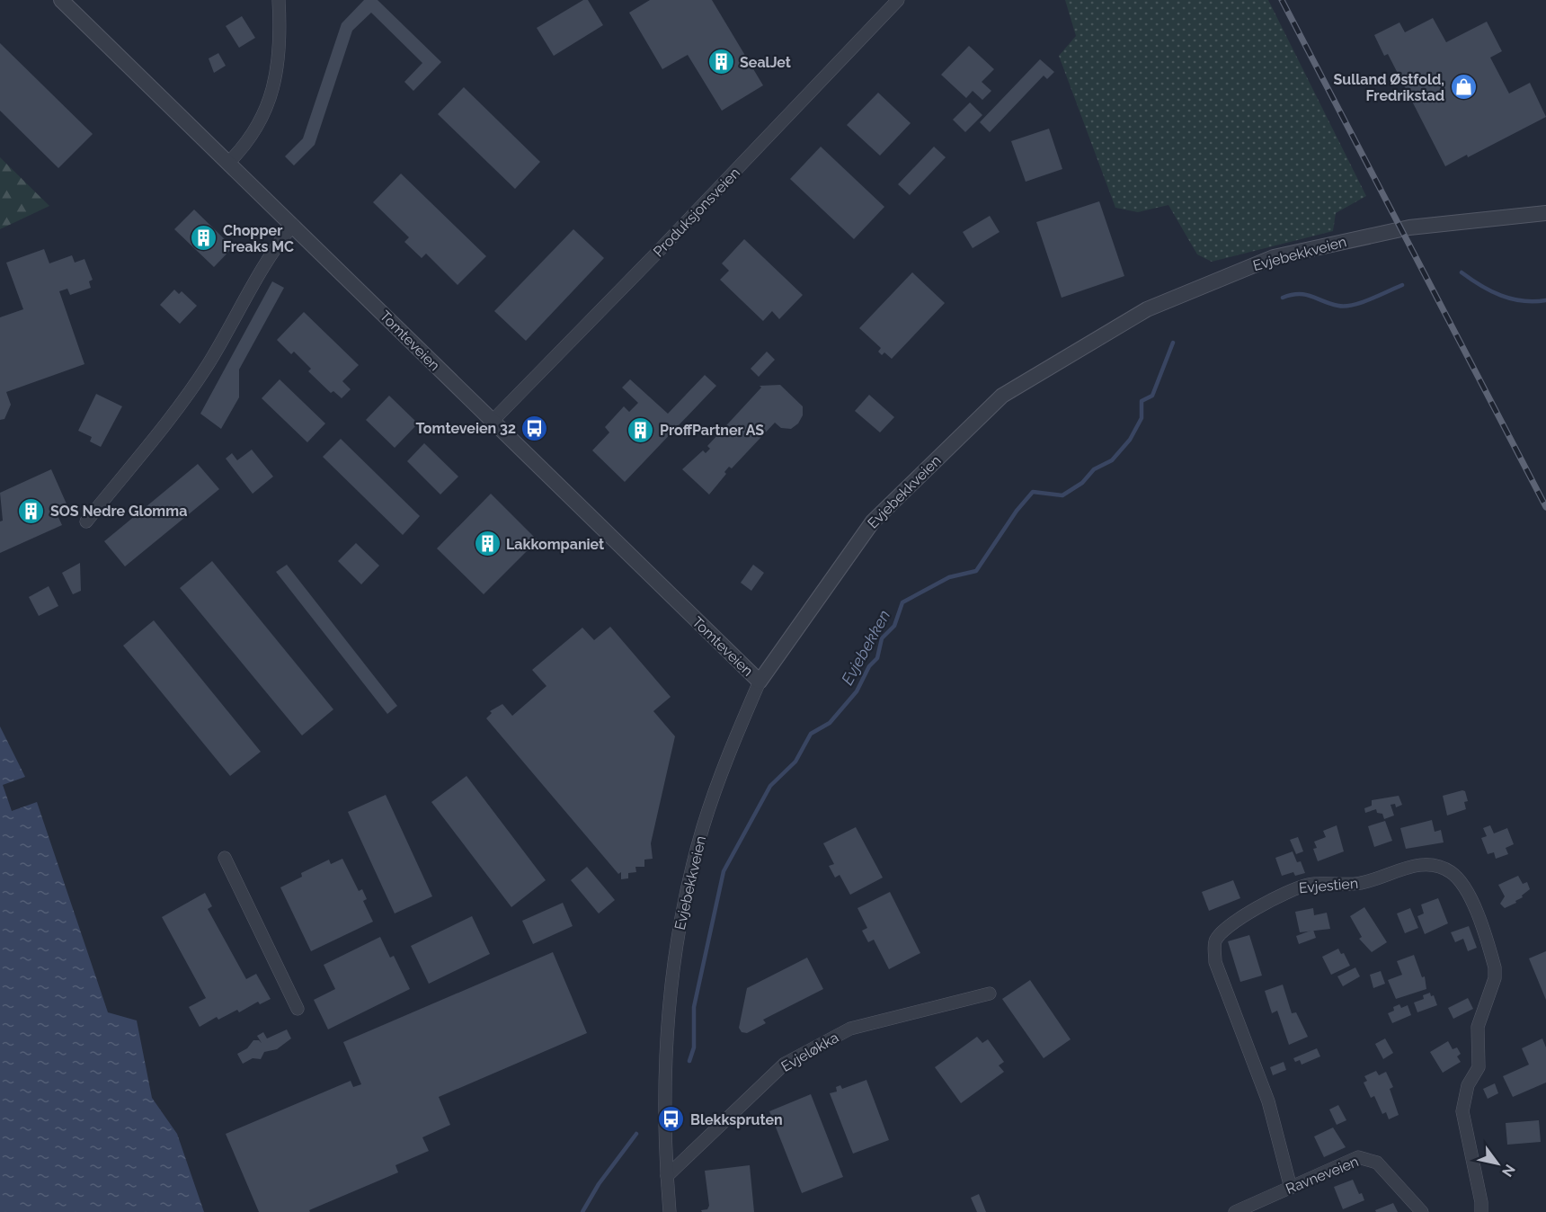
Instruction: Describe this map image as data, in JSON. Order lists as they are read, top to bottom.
{
  "streets": {
    "street": [
      "Produksjonsveien",
      "Evjebekkveien",
      "Tomteveien",
      "Evjestien",
      "Evjeløkka",
      "Ravneveien"
    ]
  },
  "crossings": [
    ["Produksjonsveien", "Tomteveien"],
    ["Evjebekkveien", "Tomteveien"],
    ["Evjebekkveien", "Evjeløkka"],
    ["Evjestien", "Ravneveien"]
  ],
  "water": ["Evjebekken"],
  "places": {
    "building": [
      "SealJet",
      "Chopper Freaks MC",
      "ProffPartner AS",
      "SOS Nedre Glomma",
      "Lakkompaniet"
    ],
    "shop": ["Sulland Østfold, Fredrikstad"],
    "bus stop": ["Tomteveien 32", "Blekkspruten"]
  },
  "north": "bottom right"
}
